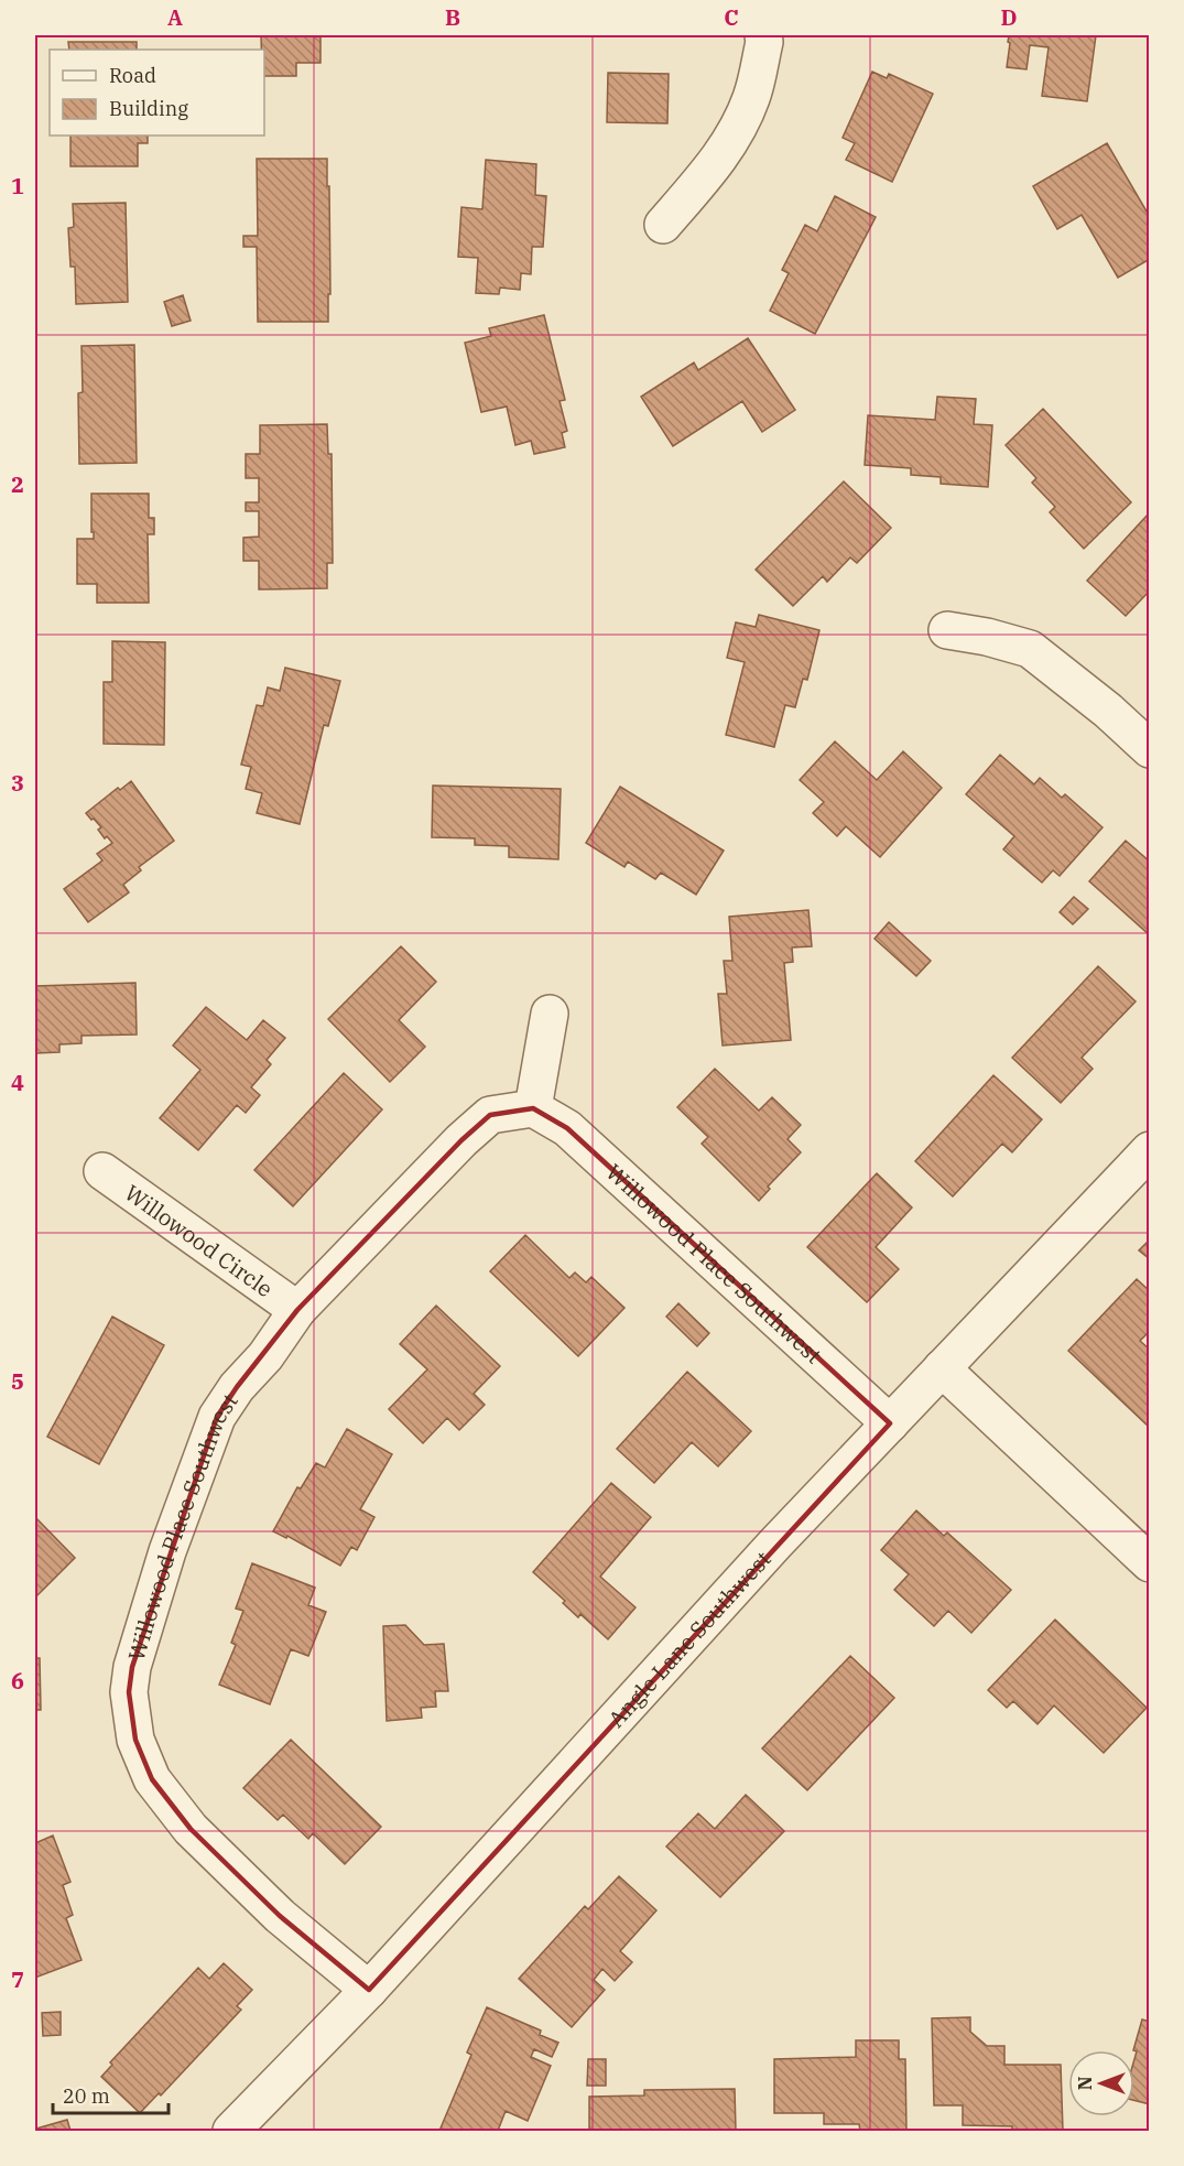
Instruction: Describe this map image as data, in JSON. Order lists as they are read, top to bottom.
{
  "streets": {
    "street": ["Willowood Circle", "Willowood Place Southwest", "Angle Lane Southwest"]
  },
  "crossings": [
    ["Willowood Circle", "Willowood Place Southwest"],
    ["Willowood Place Southwest", "Angle Lane Southwest"]
  ],
  "legend": ["Road", "Building"],
  "scale_bar": "20 m",
  "north": "left",
  "grid": {
    "columns": [
      "A",
      "B",
      "C",
      "D"
    ],
    "rows": [
      "1",
      "2",
      "3",
      "4",
      "5",
      "6",
      "7"
    ]
  }
}
